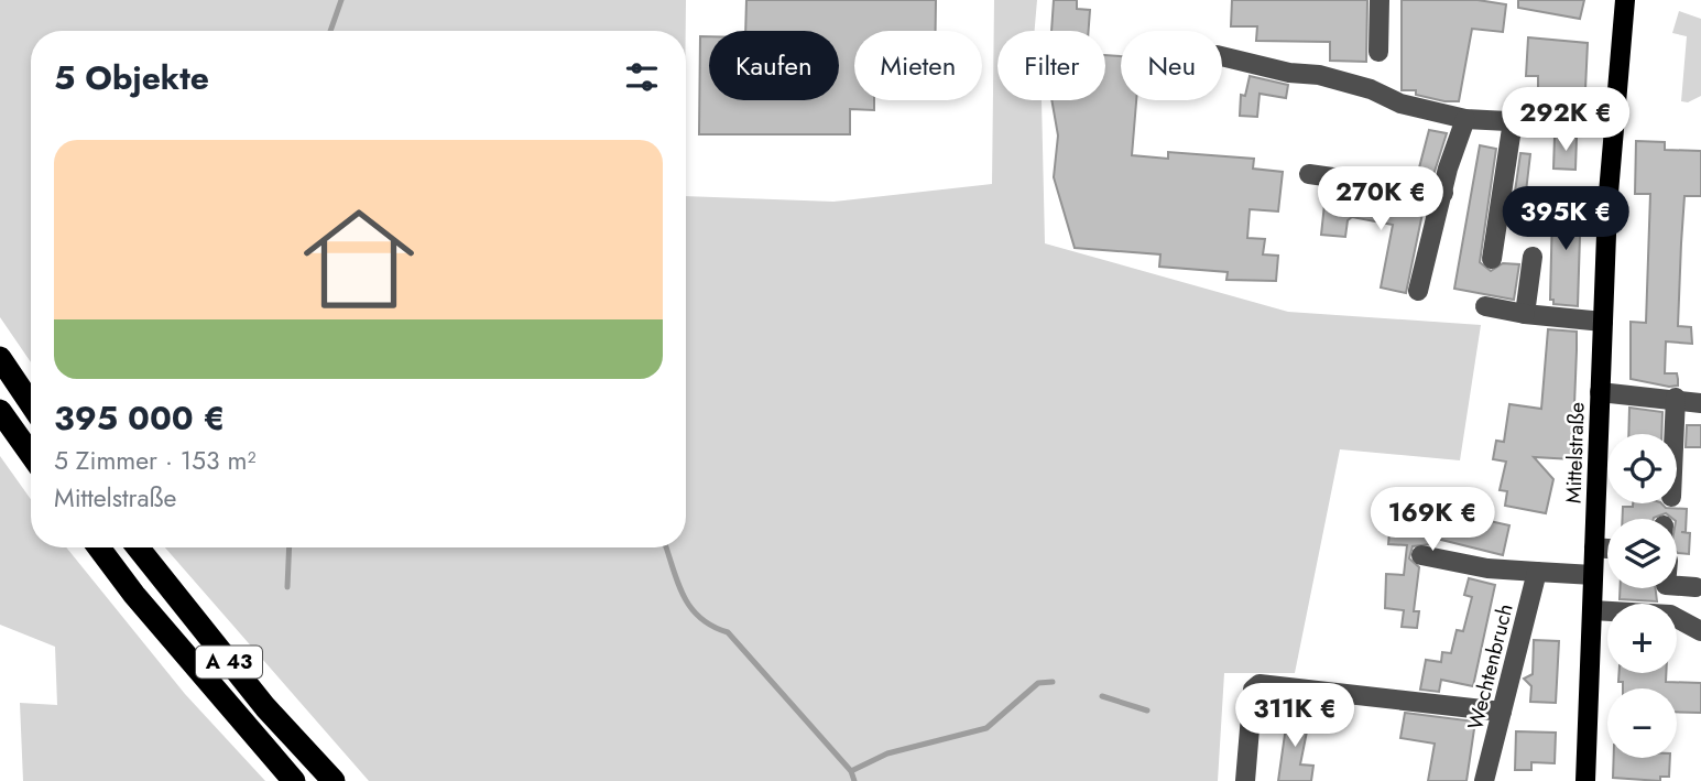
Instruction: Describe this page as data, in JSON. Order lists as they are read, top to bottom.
{
  "streets": {
    "highway": ["A 43"],
    "main road": ["Mittelstraße"],
    "street": ["Wechtenbruch"]
  },
  "page": {
    "chip": [
      "Kaufen",
      "Mieten",
      "Filter",
      "Neu"
    ],
    "heading": "5 Objekte",
    "price": [
      "292K €",
      "270K €",
      "395K €",
      "169K €",
      "311K €"
    ],
    "list": [
      {
        "name": "395 000 €",
        "note": "5 Zimmer · 153 m² · Mittelstraße"
      }
    ],
    "map_buttons": ["+", "−"]
  }
}
